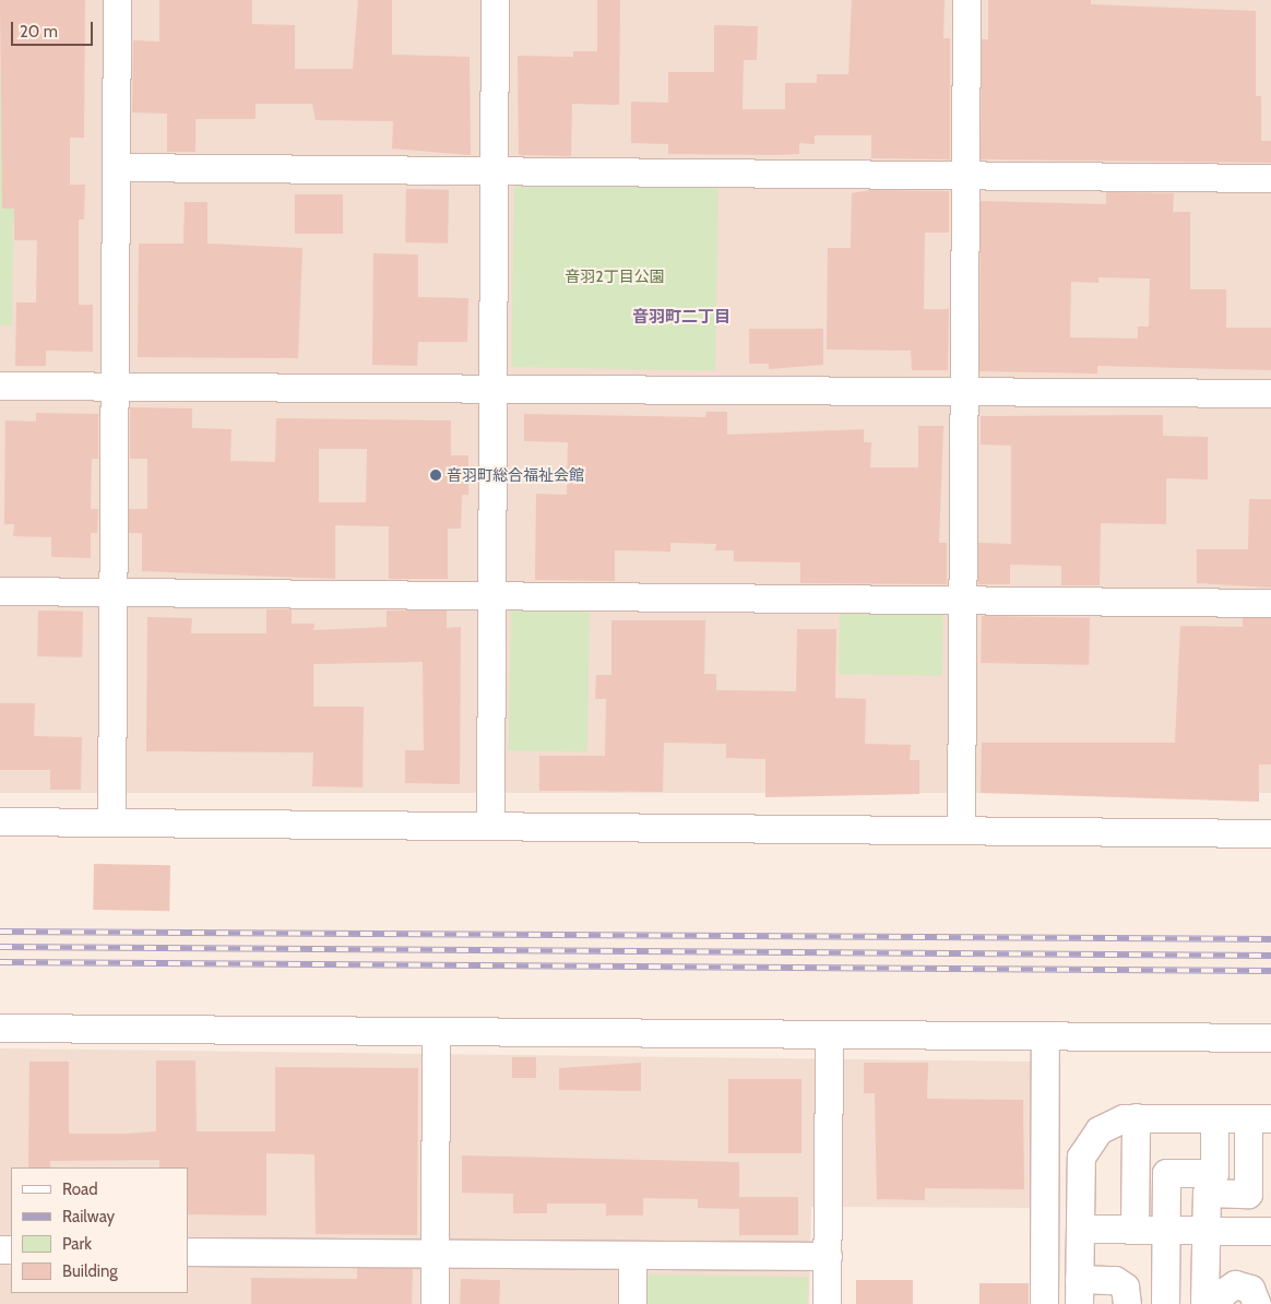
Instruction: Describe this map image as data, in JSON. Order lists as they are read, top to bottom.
{
  "districts": ["音羽町二丁目"],
  "parks": ["音羽2丁目公園"],
  "places": ["音羽町総合福祉会館"],
  "legend": [
    "Road",
    "Railway",
    "Park",
    "Building"
  ],
  "scale_bar": "20 m"
}
